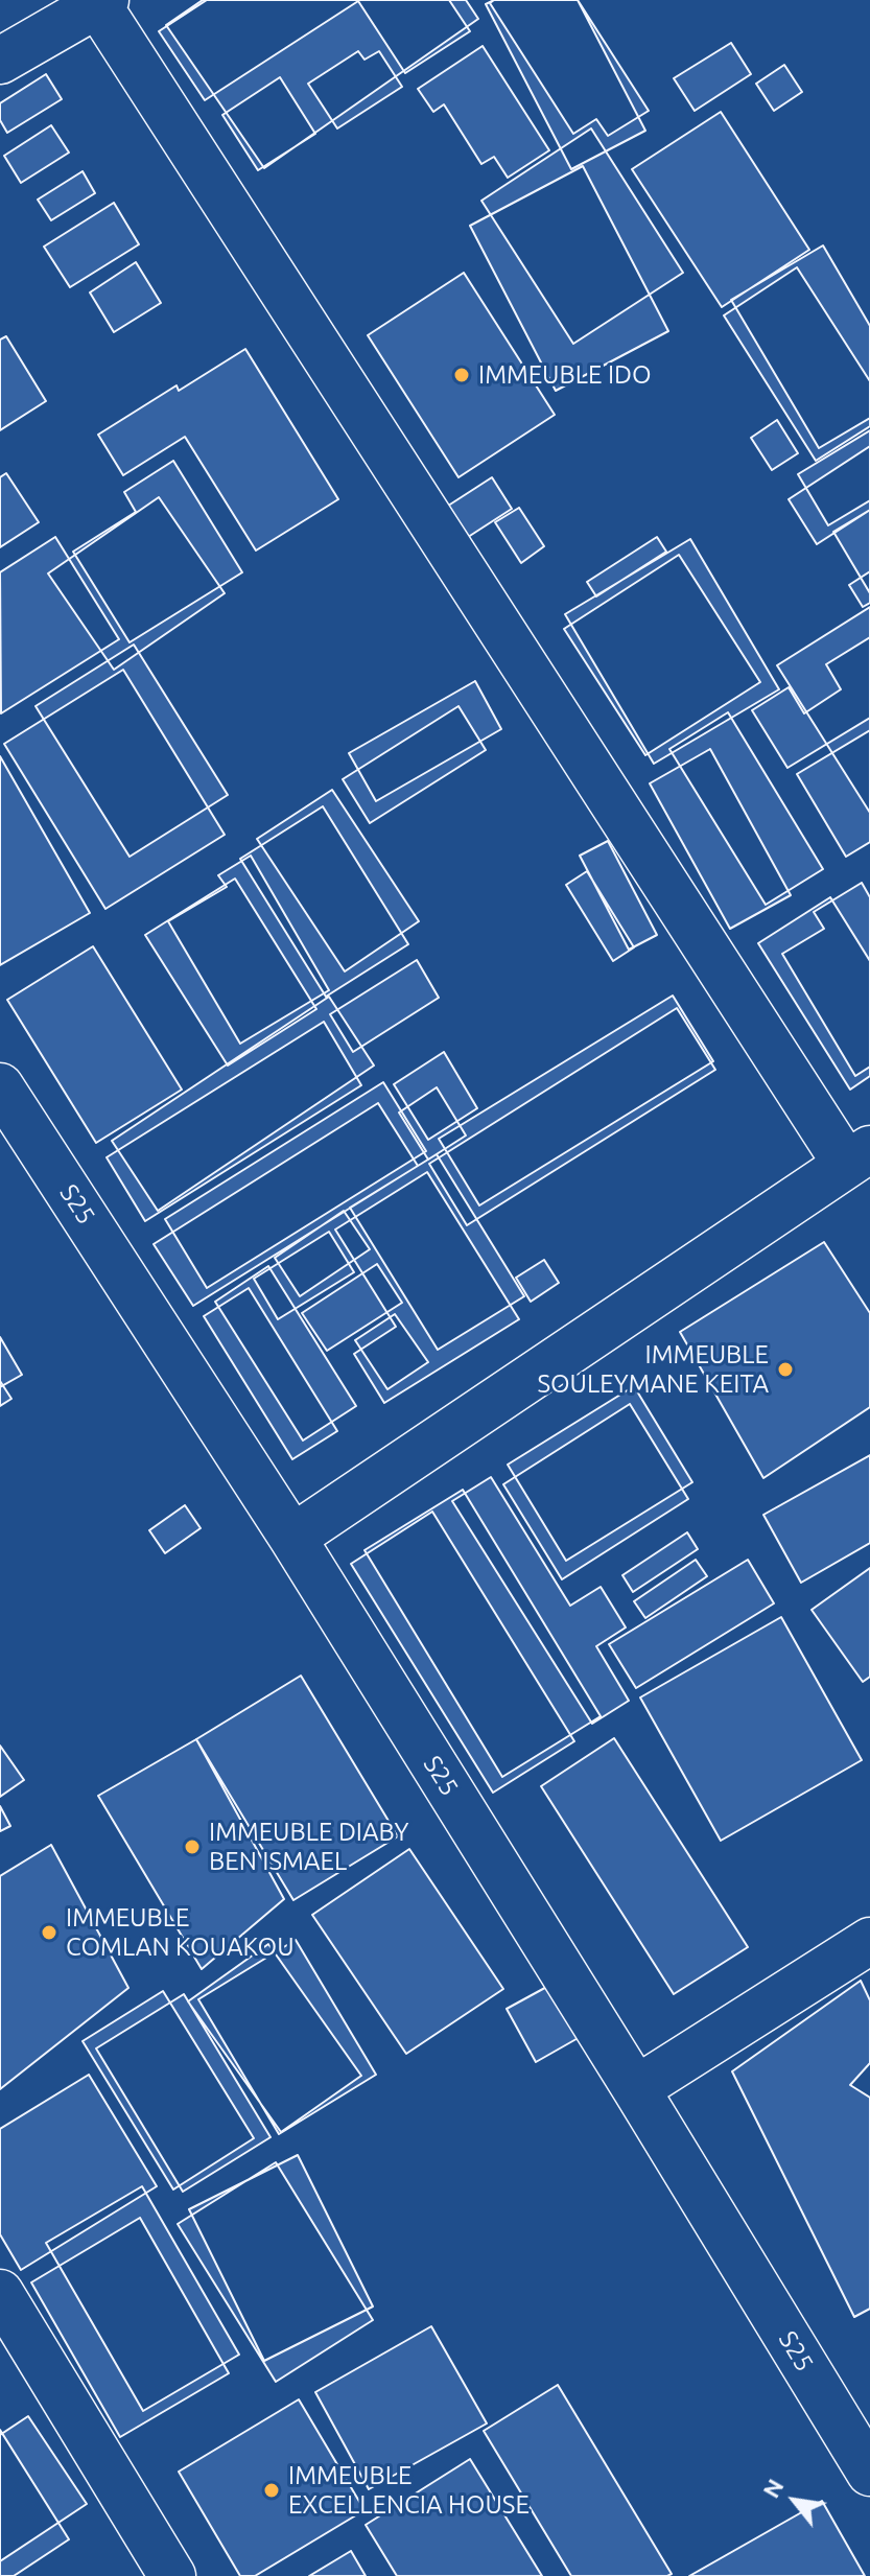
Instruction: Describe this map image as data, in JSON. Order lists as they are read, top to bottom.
{
  "streets": {
    "street": ["S25"]
  },
  "places": [
    "IMMEUBLE IDO",
    "IMMEUBLE SOULEYMANE KEITA",
    "IMMEUBLE DIABY BEN ISMAEL",
    "IMMEUBLE COMLAN KOUAKOU",
    "IMMEUBLE EXCELLENCIA HOUSE"
  ],
  "north": "top left"
}
